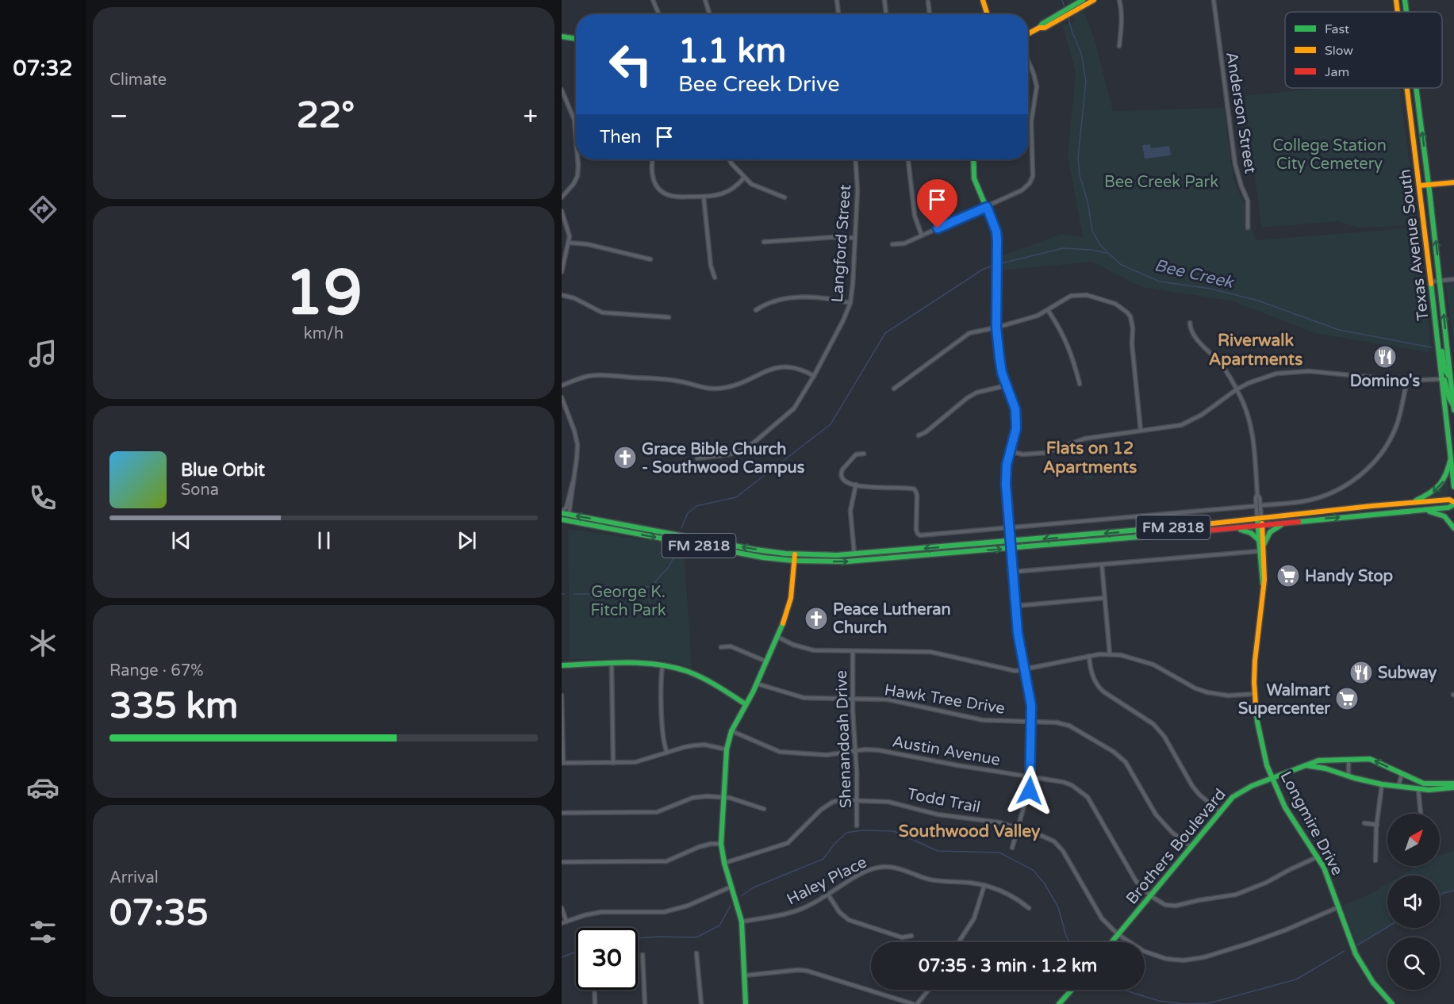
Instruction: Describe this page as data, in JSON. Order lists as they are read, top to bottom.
{
  "streets": {
    "main road": [
      "Texas Avenue South",
      "FM 2818",
      "Longmire Drive",
      "Brothers Boulevard"
    ],
    "street": [
      "Anderson Street",
      "Langford Street",
      "Hawk Tree Drive",
      "Shenandoah Drive",
      "Austin Avenue",
      "Todd Trail",
      "Haley Place"
    ]
  },
  "crossings": [
    ["FM 2818", "Longmire Drive"],
    ["Hawk Tree Drive", "Shenandoah Drive"],
    ["Hawk Tree Drive", "Brothers Boulevard"],
    ["Shenandoah Drive", "Austin Avenue"],
    ["Shenandoah Drive", "Todd Trail"],
    ["Austin Avenue", "Longmire Drive"],
    ["Austin Avenue", "Brothers Boulevard"],
    ["Todd Trail", "Longmire Drive"],
    ["Todd Trail", "Brothers Boulevard"],
    ["Longmire Drive", "Brothers Boulevard"]
  ],
  "districts": ["Riverwalk Apartments", "Flats on 12 Apartments", "Southwood Valley"],
  "water": ["Bee Creek"],
  "parks": ["College Station City Cemetery", "Bee Creek Park", "George K. Fitch Park"],
  "places": {
    "restaurant": ["Domino's", "Subway"],
    "church": ["Grace Bible Church - Southwood Campus", "Peace Lutheran Church"],
    "supermarket": ["Handy Stop", "Walmart Supercenter"]
  },
  "legend": ["Fast", "Slow", "Jam"],
  "north": "top right",
  "page": {
    "tabs": "07:32",
    "tile": [
      "Climate",
      ["19", "km/h"],
      ["Range · 67%", "335 km"],
      ["Arrival", "07:35"]
    ],
    "turn": ["1.1 km", "Bee Creek Drive"],
    "heat": ["−", "22°", "+"],
    "then": "Then",
    "song": ["Blue Orbit", "Sona"],
    "limit": "30",
    "trip": "07:35 · 3 min · 1.2 km"
  }
}
